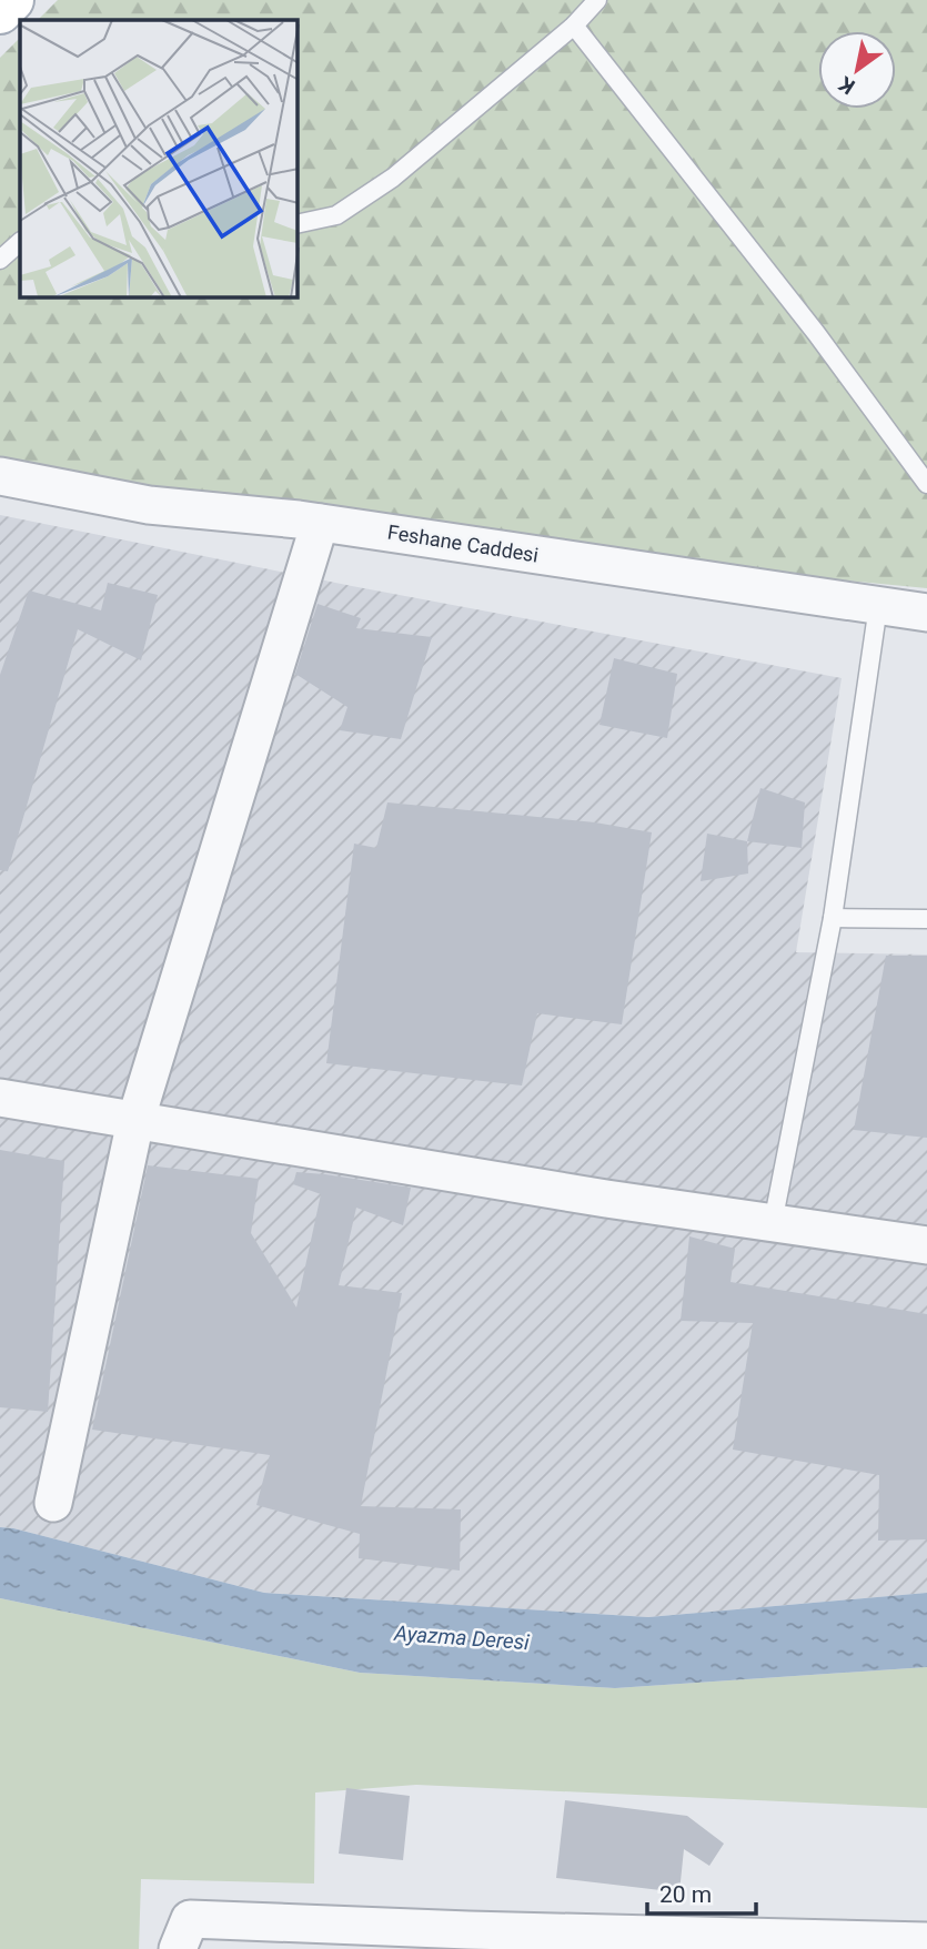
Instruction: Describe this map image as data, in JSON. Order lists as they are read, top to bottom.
{
  "streets": {
    "street": ["Feshane Caddesi"]
  },
  "water": ["Ayazma Deresi"],
  "scale_bar": "20 m",
  "north": "bottom left"
}
